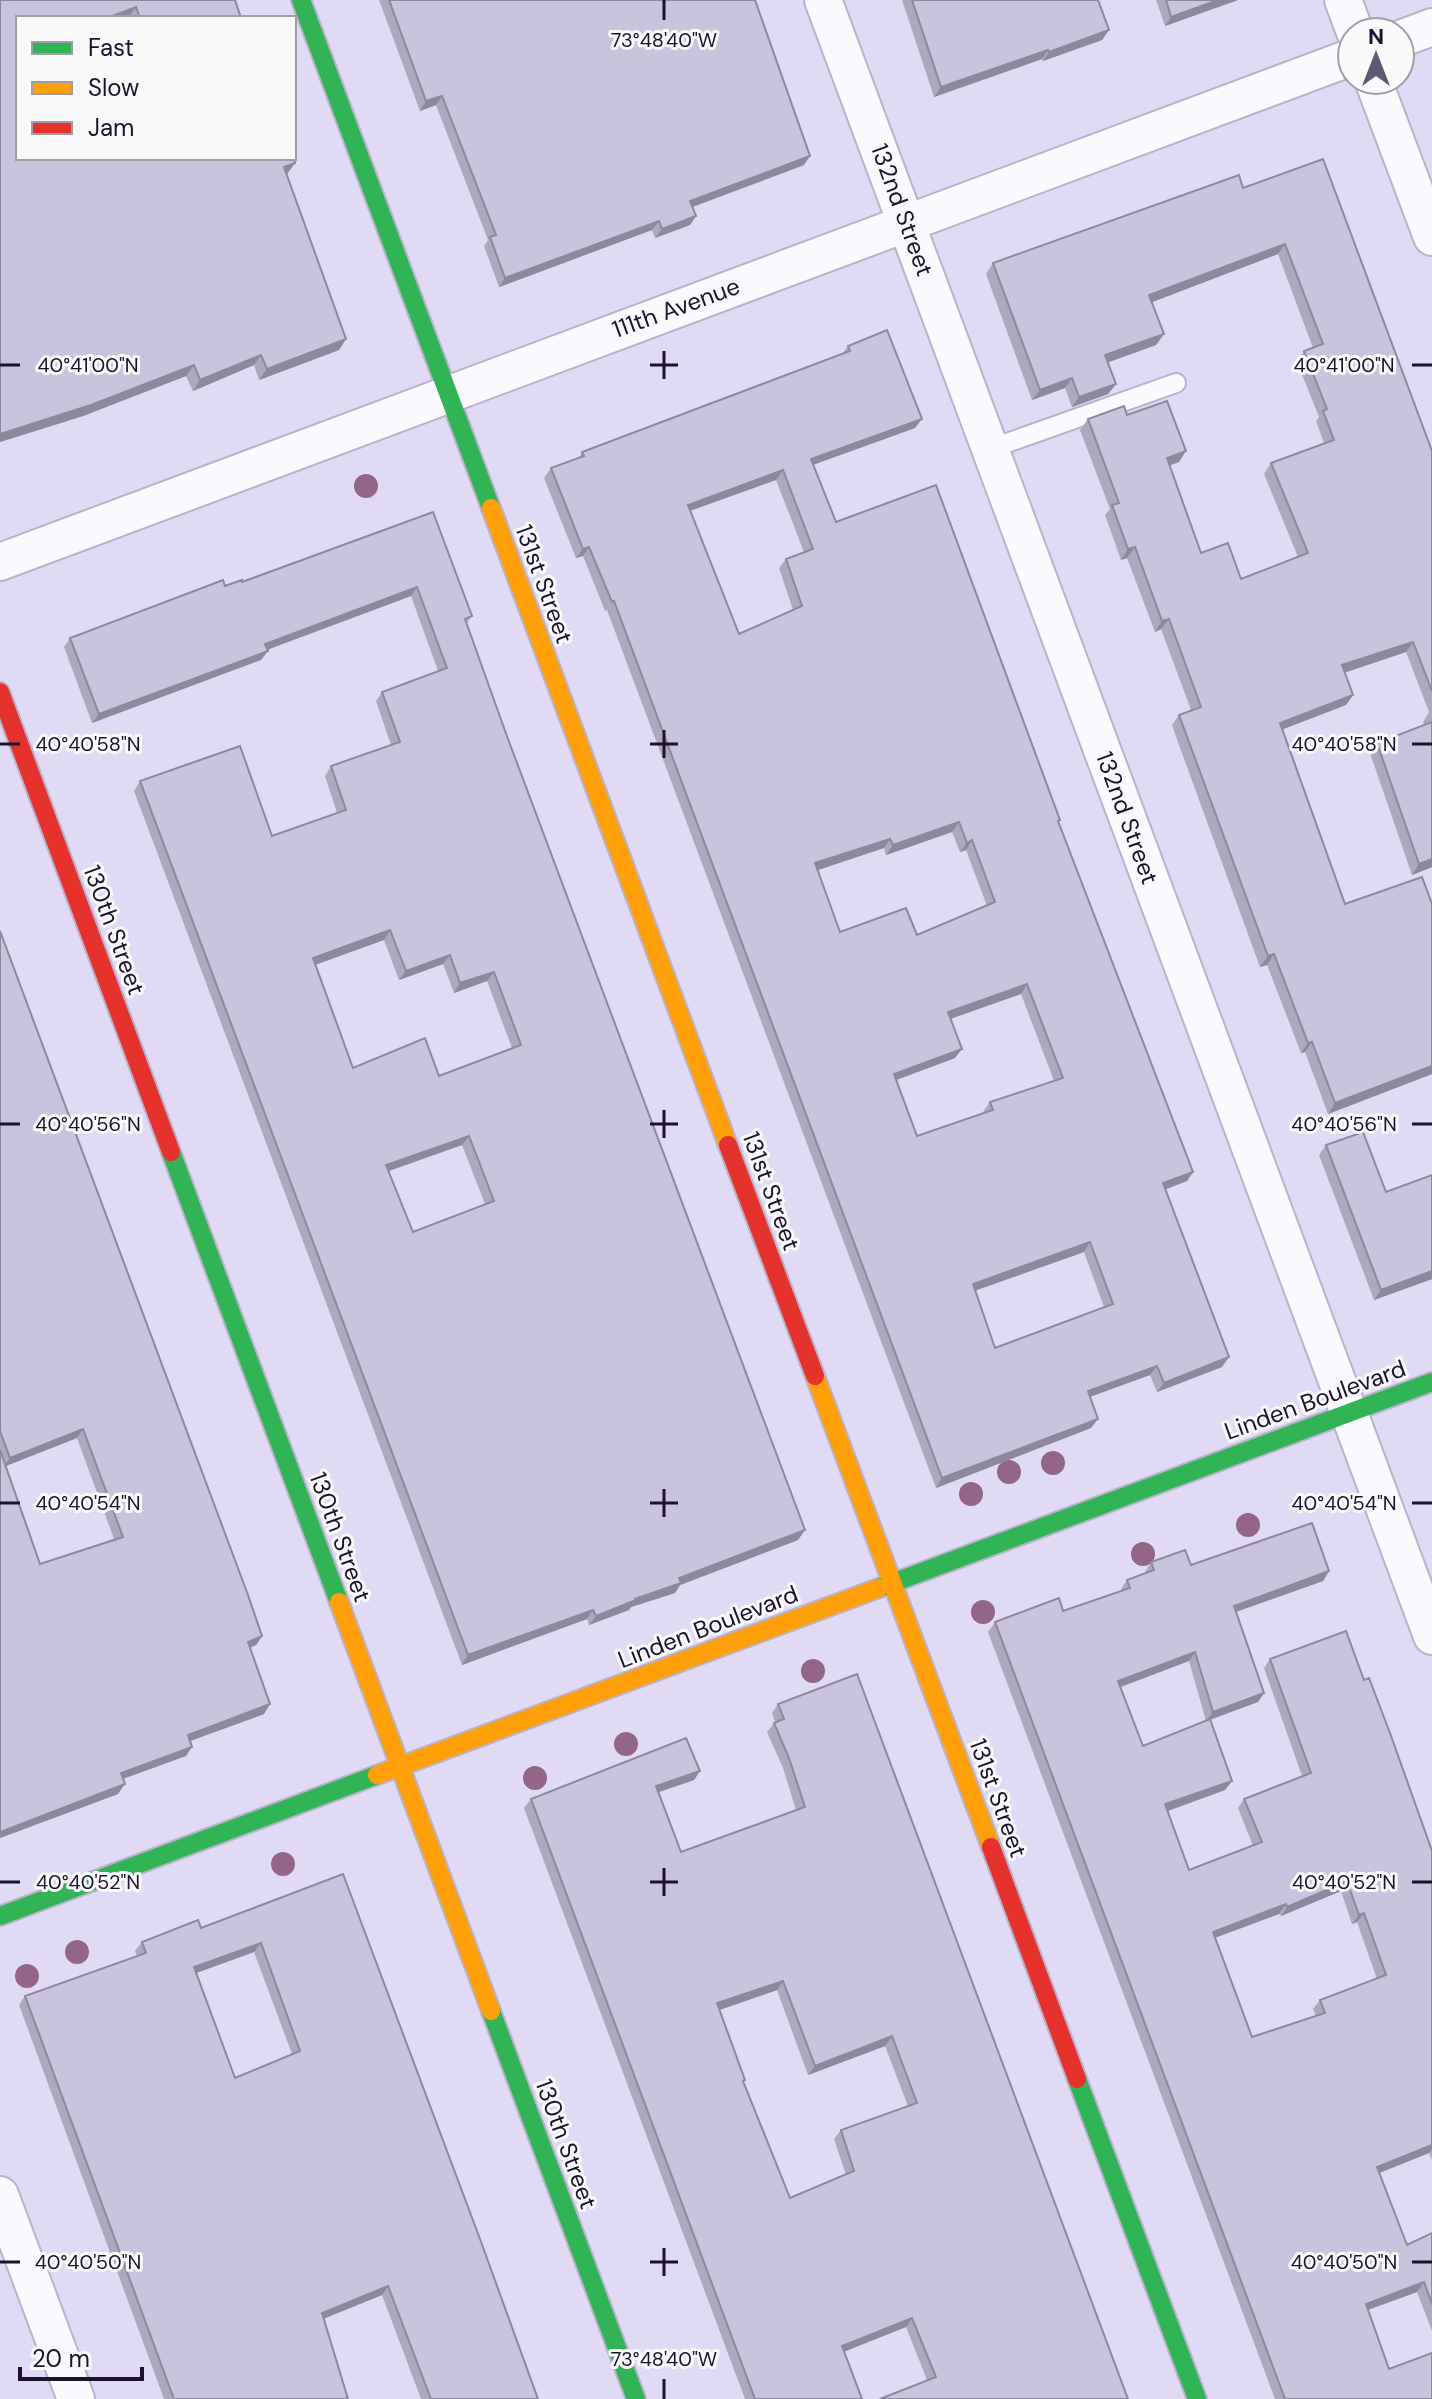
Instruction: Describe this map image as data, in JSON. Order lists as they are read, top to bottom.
{
  "streets": {
    "street": [
      "132nd Street",
      "111th Avenue",
      "131st Street",
      "130th Street",
      "Linden Boulevard"
    ]
  },
  "crossings": [
    ["132nd Street", "111th Avenue"],
    ["132nd Street", "Linden Boulevard"],
    ["111th Avenue", "131st Street"],
    ["131st Street", "Linden Boulevard"],
    ["130th Street", "Linden Boulevard"]
  ],
  "legend": ["Fast", "Slow", "Jam"],
  "scale_bar": "20 m",
  "north": "top",
  "coordinates": [
    "73°48'40\"W",
    "40°41'00\"N",
    "40°40'58\"N",
    "40°40'56\"N",
    "40°40'54\"N",
    "40°40'52\"N",
    "40°40'50\"N"
  ]
}
